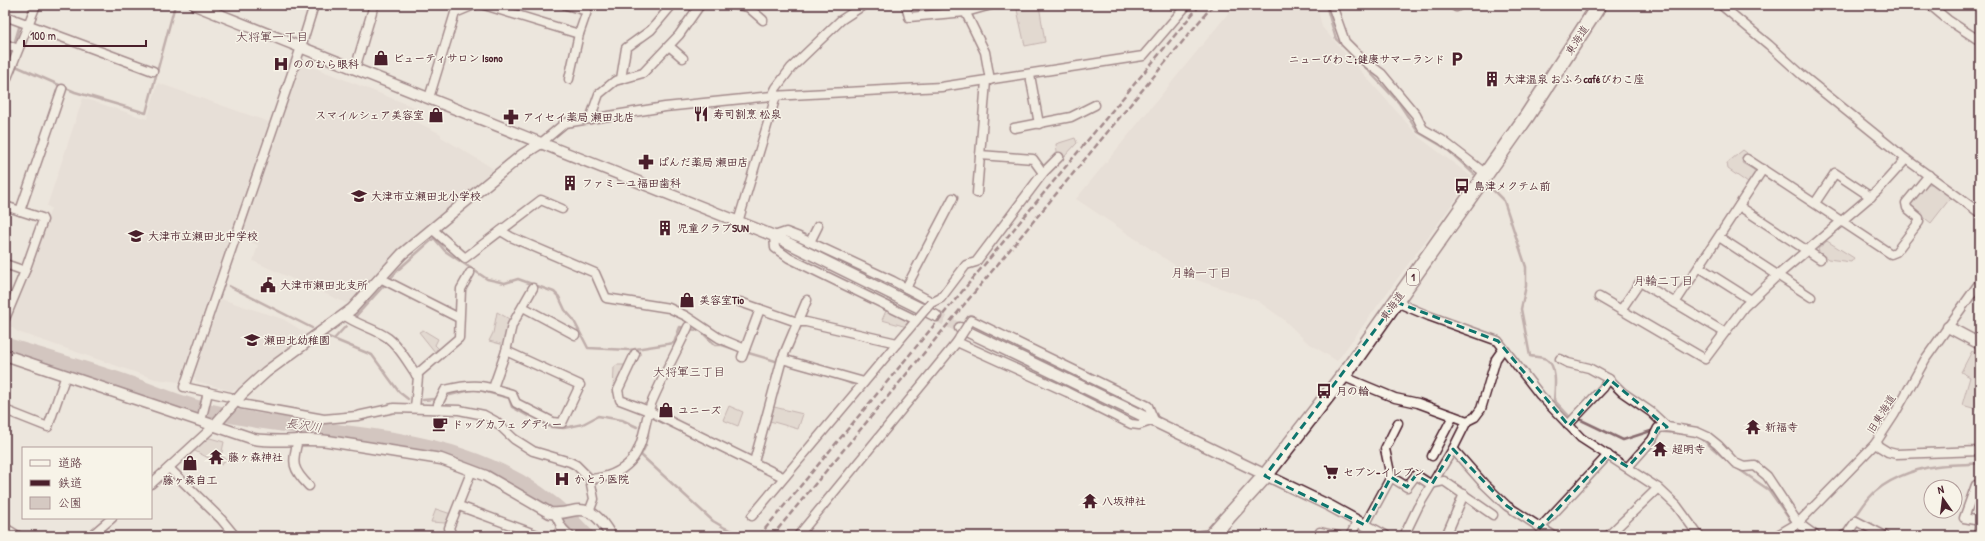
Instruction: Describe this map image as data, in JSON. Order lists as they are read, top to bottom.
{
  "streets": {
    "highway": ["東海道", "1"],
    "street": ["旧東海道"]
  },
  "districts": [
    "大将軍一丁目",
    "月輪一丁目",
    "月輪二丁目",
    "大将軍三丁目"
  ],
  "water": ["長沢川"],
  "places": {
    "shop": [
      "ビューティサロン Isono",
      "スマイルシェア美容室",
      "美容室Tio",
      "ユニーズ",
      "藤ヶ森自工"
    ],
    "parking": ["ニューびわこ;健康サマーランド"],
    "hospital": ["ののむら眼科", "かとう医院"],
    "building": ["大津温泉 おふろcaféびわこ座", "ファミーユ福田歯科", "児童クラブSUN"],
    "restaurant": ["寿司割烹 松泉"],
    "pharmacy": ["アイセイ薬局 瀬田北店", "ぱんだ薬局 瀬田店"],
    "bus stop": ["島津メクテム前", "月の輪"],
    "school or university": ["大津市立瀬田北小学校", "大津市立瀬田北中学校", "瀬田北幼稚園"],
    "public building": ["大津市瀬田北支所"],
    "cafe": ["ドッグカフェ ダディー"],
    "temple": [
      "新福寺",
      "超明寺",
      "藤ヶ森神社",
      "八坂神社"
    ],
    "supermarket": ["セブン-イレブン"]
  },
  "legend": ["道路", "鉄道", "公園"],
  "scale_bar": "100 m",
  "north": "top"
}
